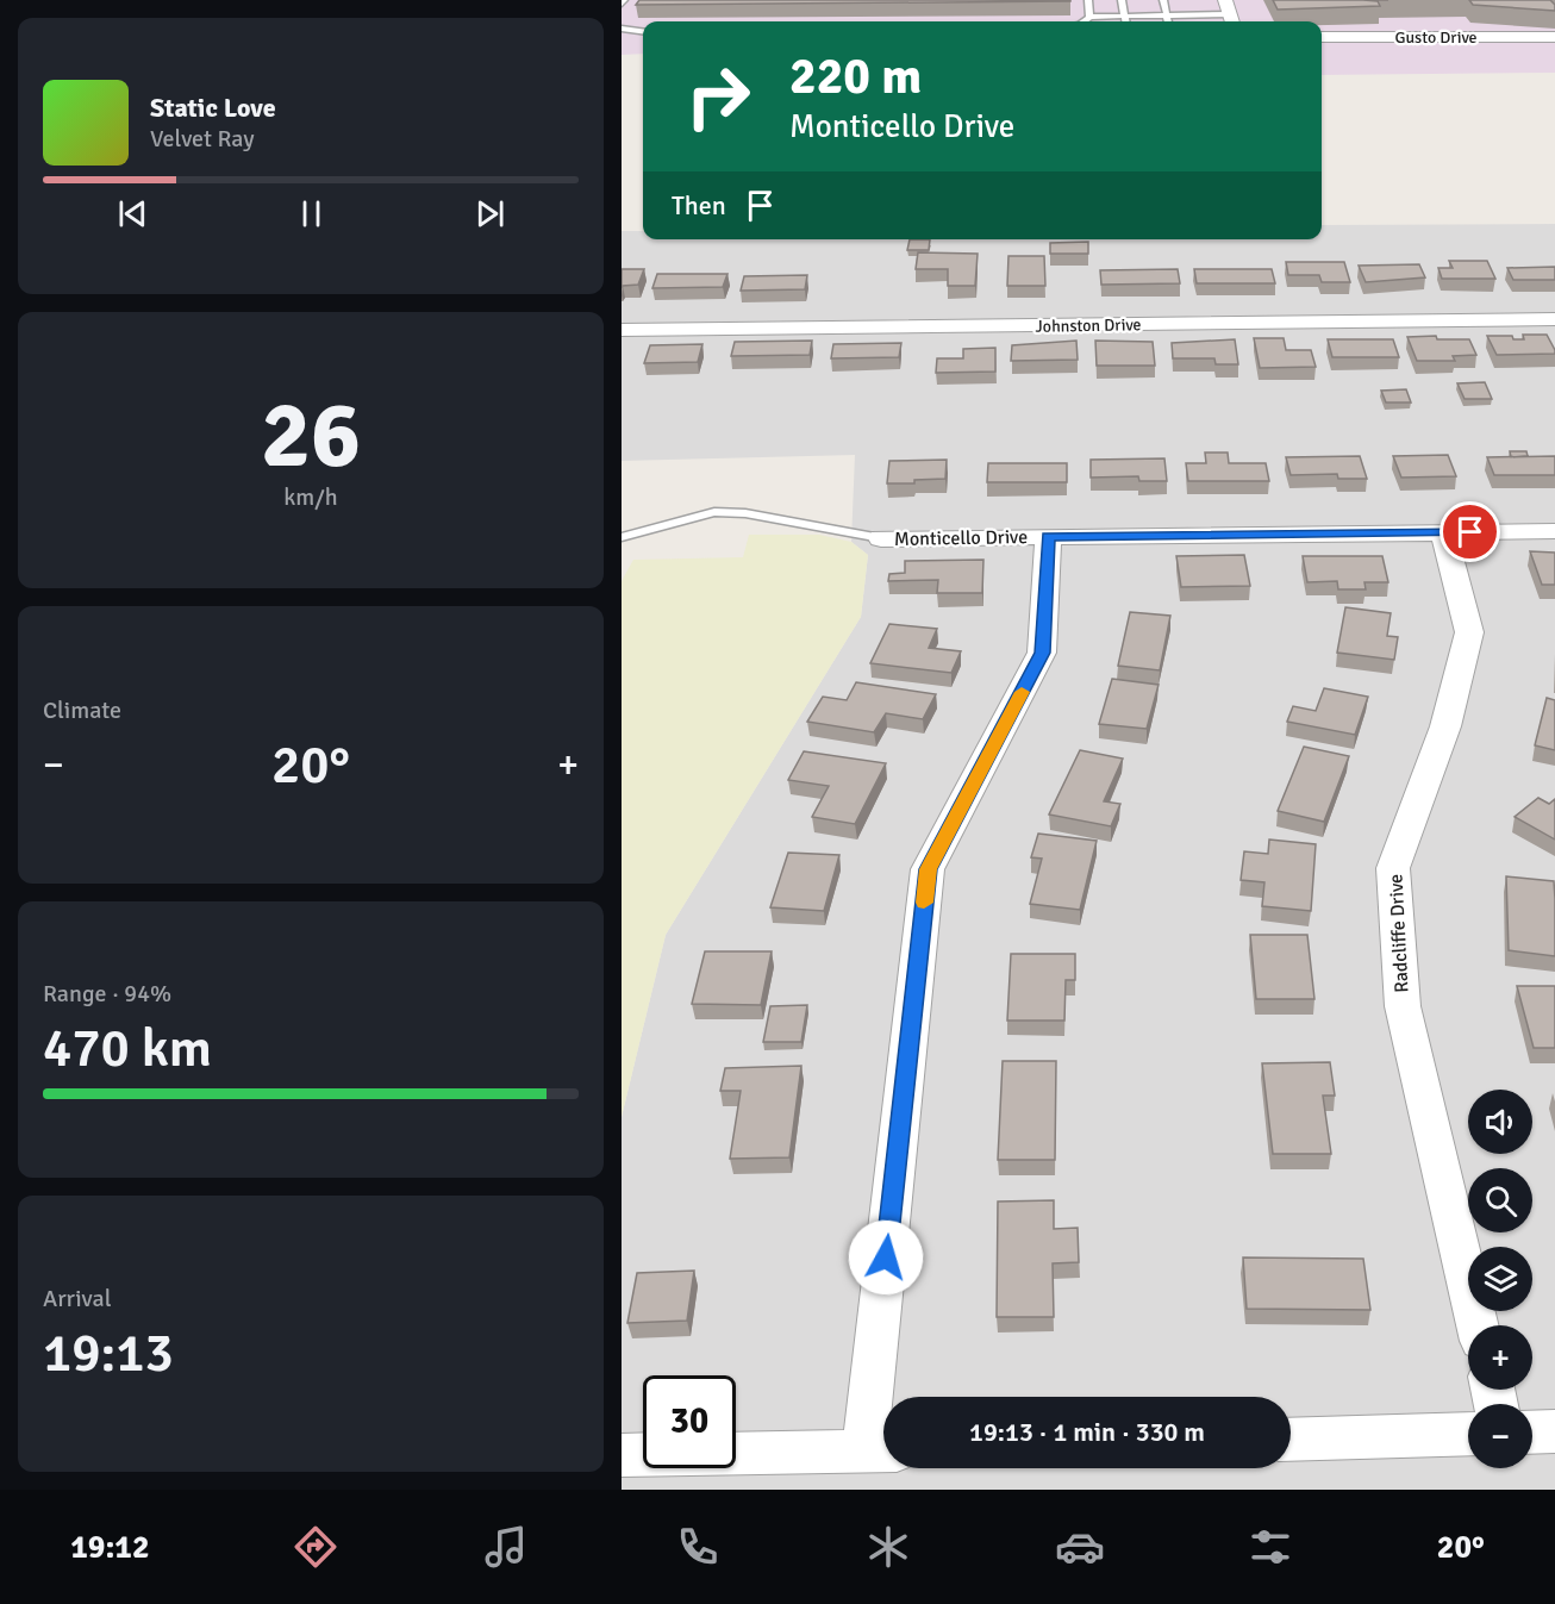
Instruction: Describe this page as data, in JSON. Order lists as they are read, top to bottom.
{
  "streets": {
    "street": [
      "Gusto Drive",
      "Johnston Drive",
      "Monticello Drive",
      "Radcliffe Drive"
    ]
  },
  "crossings": [
    ["Monticello Drive", "Radcliffe Drive"]
  ],
  "page": {
    "turn": ["220 m", "Monticello Drive"],
    "song": ["Static Love", "Velvet Ray"],
    "then": "Then",
    "tile": [
      ["26", "km/h"],
      "Climate",
      ["Range · 94%", "470 km"],
      ["Arrival", "19:13"]
    ],
    "heat": ["−", "20°", "+"],
    "map_buttons": ["+", "−"],
    "limit": "30",
    "trip": "19:13 · 1 min · 330 m",
    "tabs": ["19:12", "20°"]
  }
}
